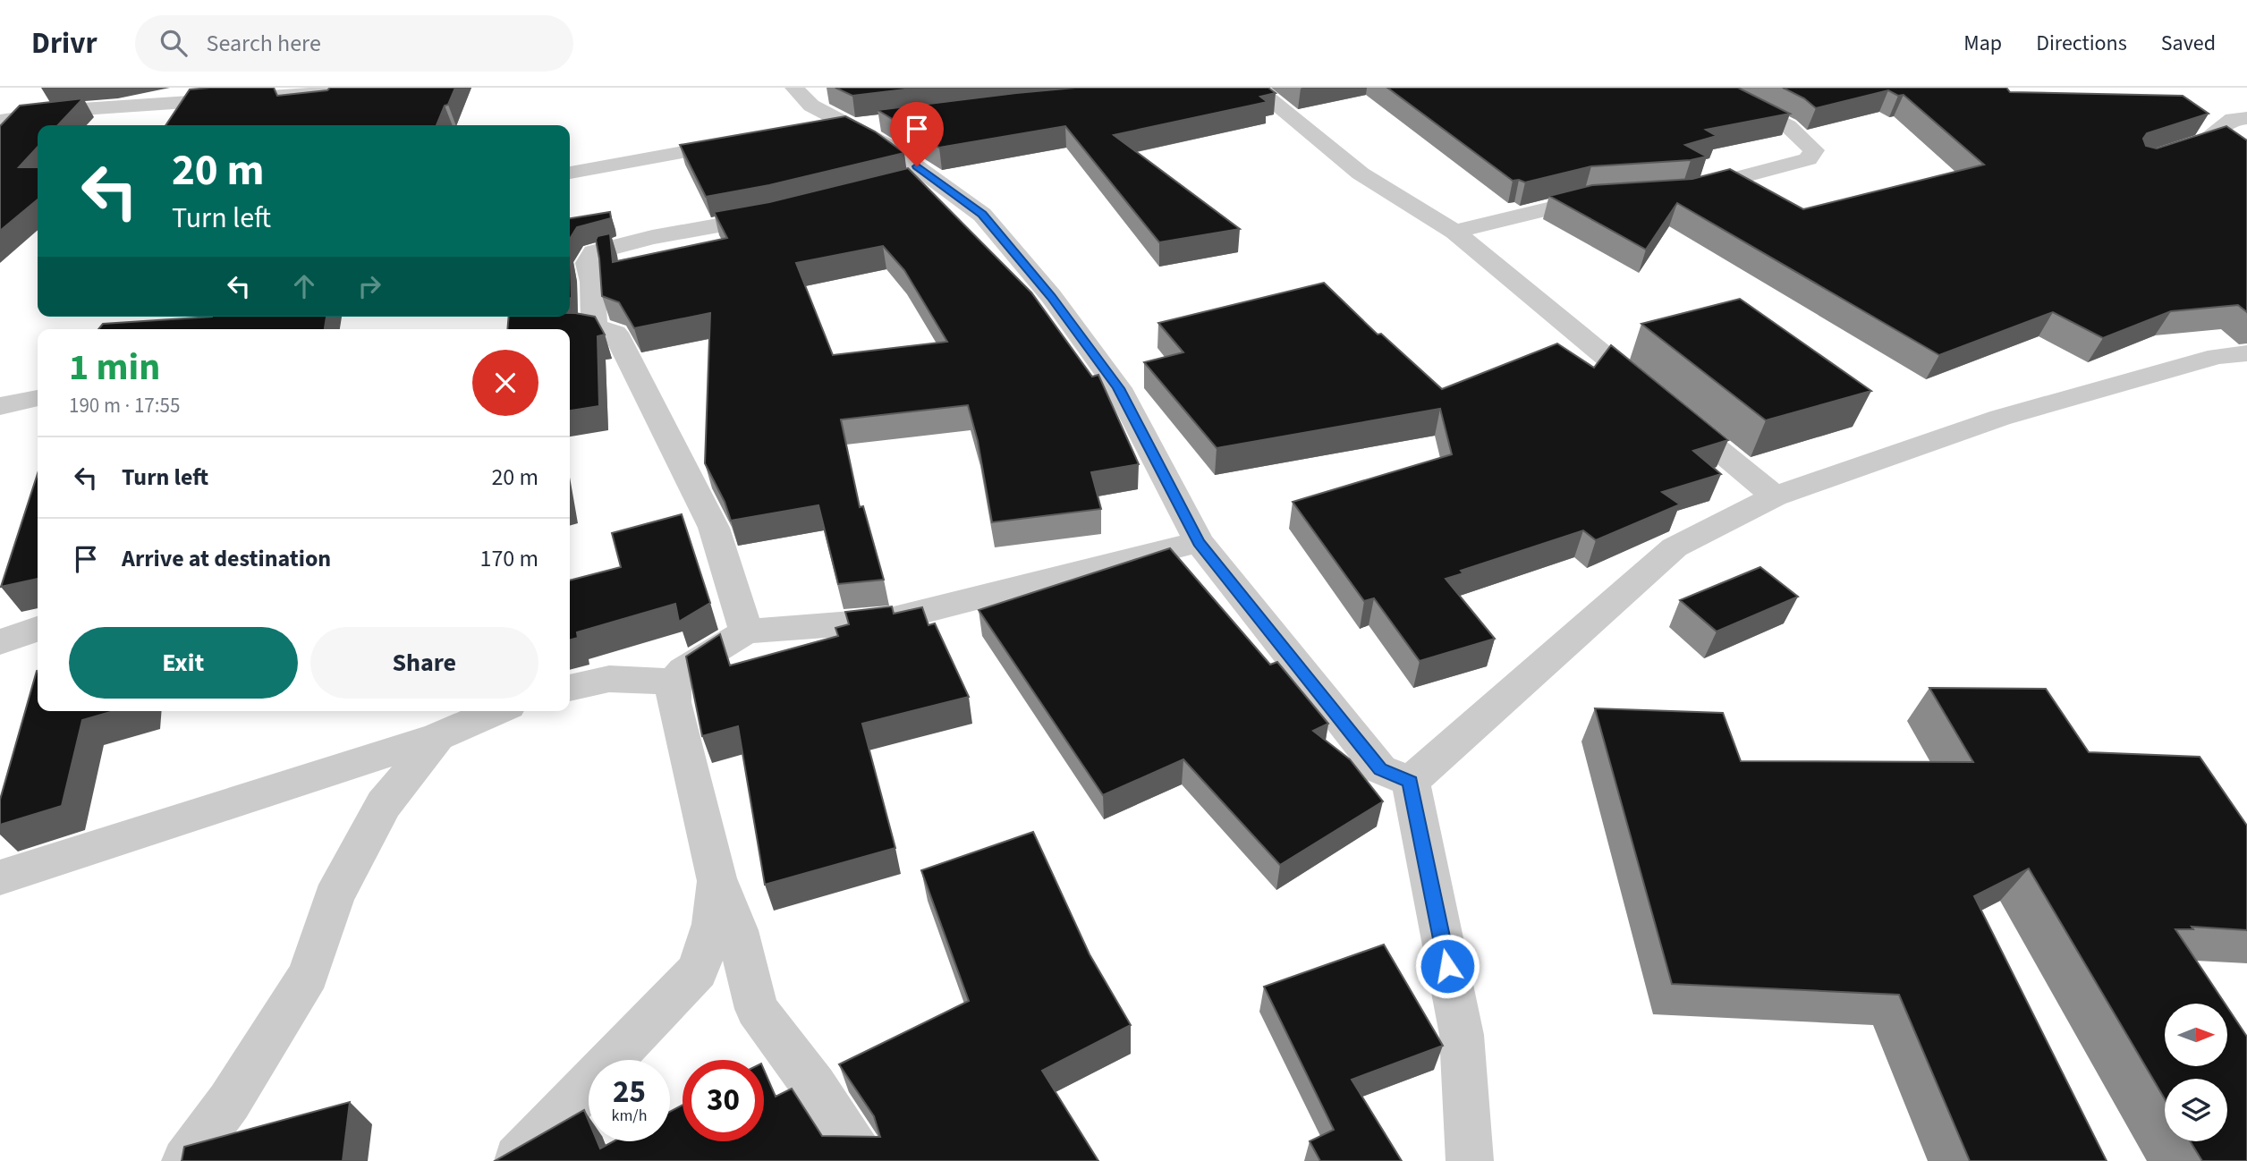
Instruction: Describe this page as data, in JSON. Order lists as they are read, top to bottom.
{
  "north": "right",
  "page": {
    "header": "Drivr",
    "search": "Search here",
    "nav": ["Map", "Directions", "Saved"],
    "turn": ["20 m", "Turn left"],
    "heading": ["1 min", "190 m · 17:55"],
    "list": [
      {
        "name": "Turn left",
        "value": "20 m"
      },
      {
        "name": "Arrive at destination",
        "value": "170 m"
      }
    ],
    "buttons": ["Exit", "Share"],
    "speed": "25 km/h",
    "limit": "30"
  }
}
